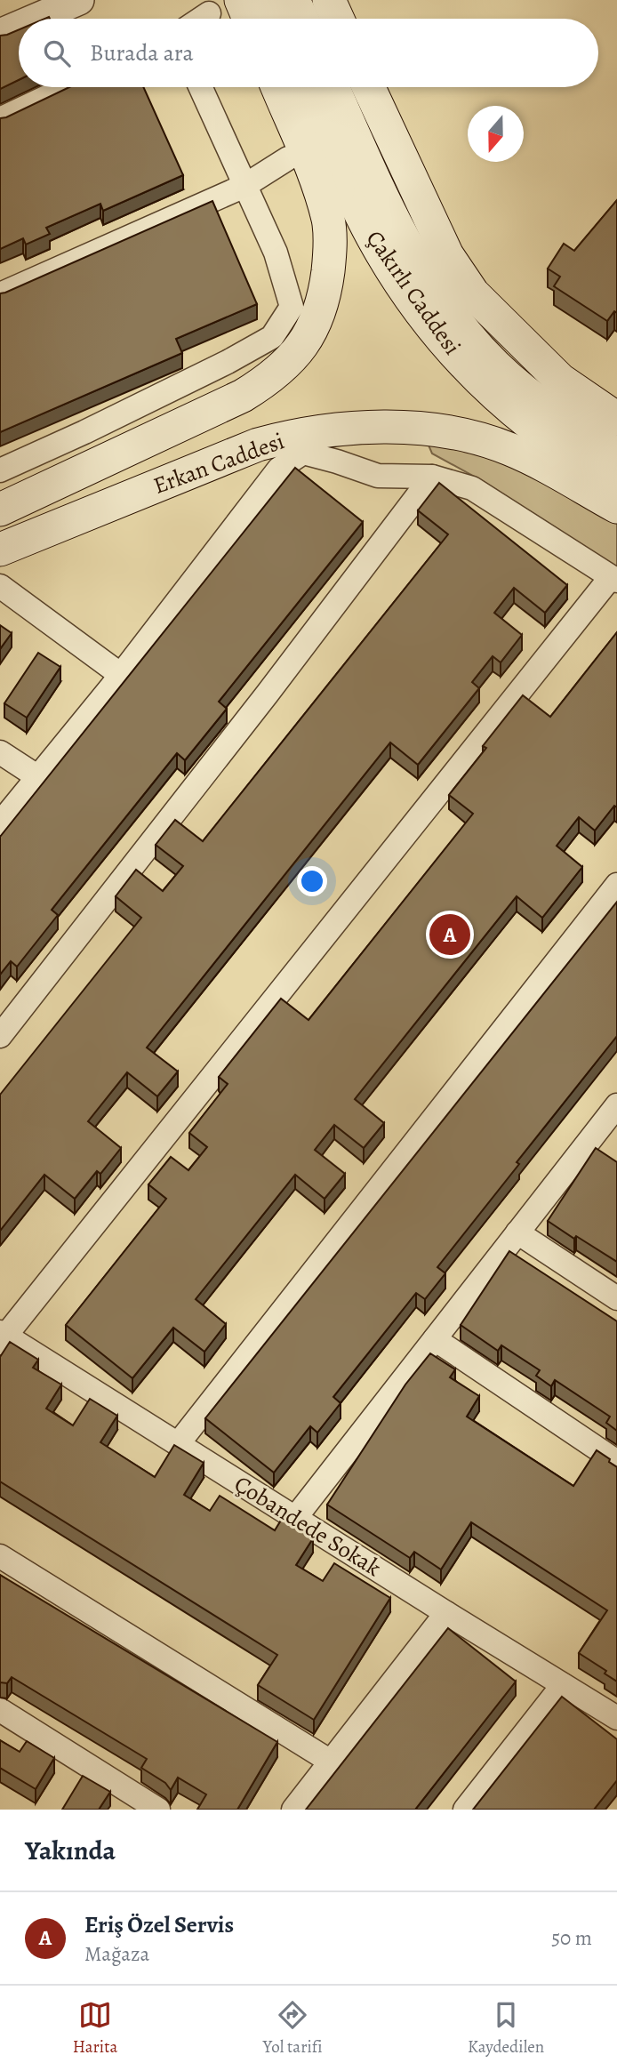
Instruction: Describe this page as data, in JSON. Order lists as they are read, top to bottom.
{
  "streets": {
    "main road": ["Çakırlı Caddesi", "Erkan Caddesi"],
    "street": ["Çobandede Sokak"]
  },
  "crossings": [
    ["Çakırlı Caddesi", "Erkan Caddesi"]
  ],
  "north": "bottom",
  "page": {
    "search": "Burada ara",
    "pins": "A",
    "heading": "Yakında",
    "list": [
      {
        "mark": "A",
        "name": "Eriş Özel Servis",
        "note": "Mağaza",
        "value": "50 m"
      }
    ],
    "nav": ["Harita", "Yol tarifi", "Kaydedilen"]
  }
}
